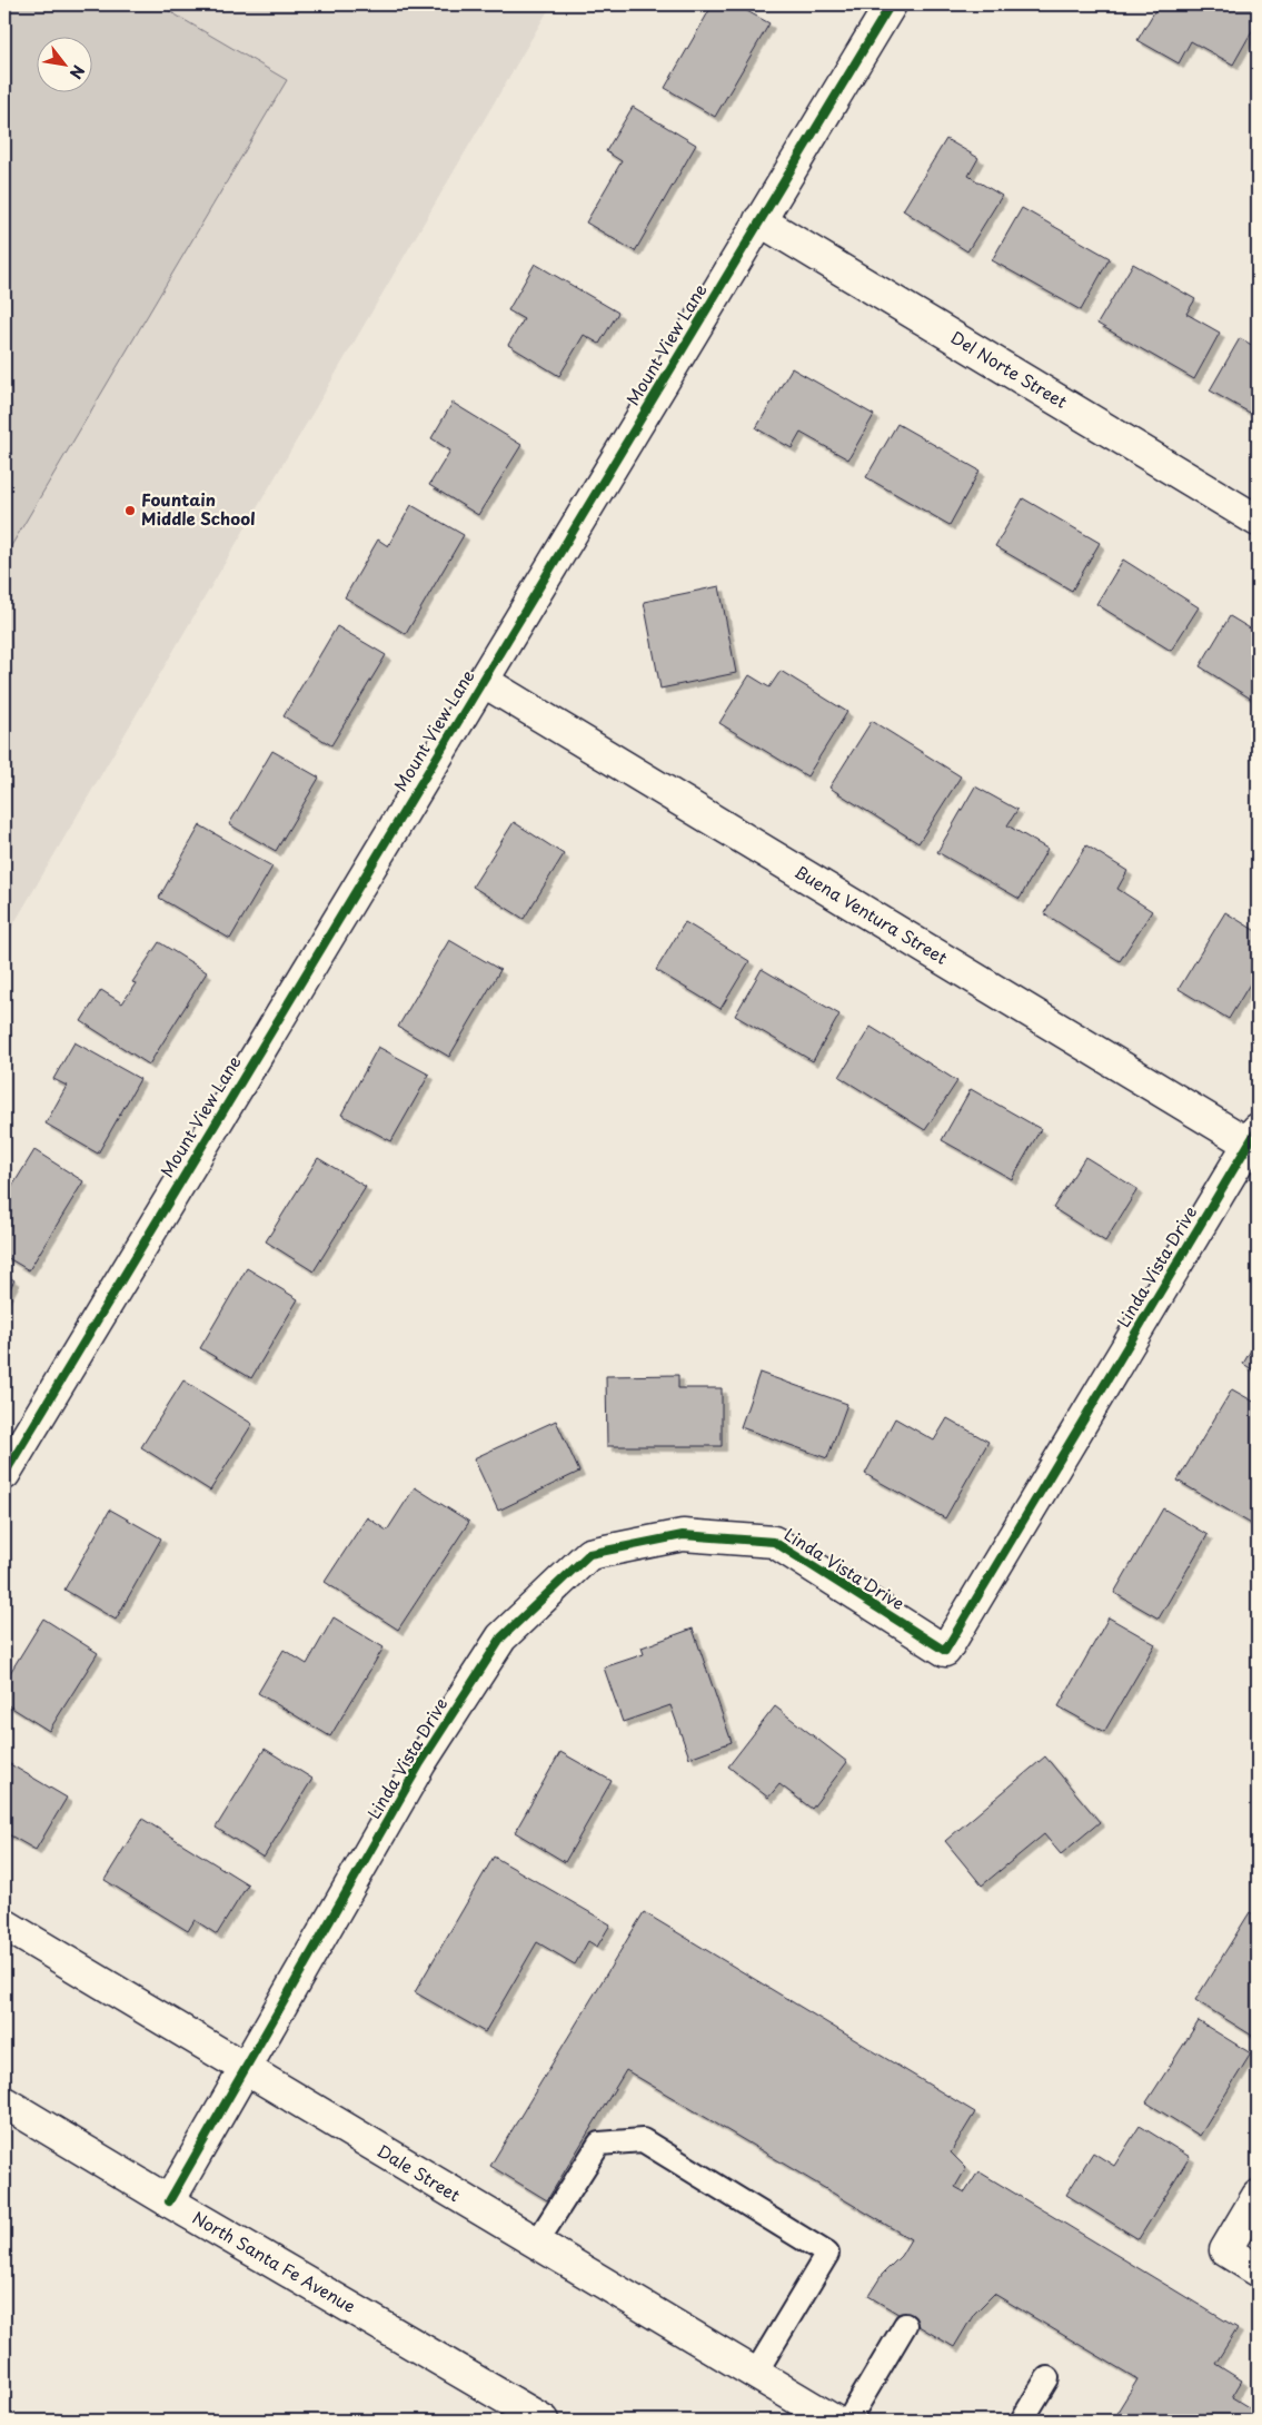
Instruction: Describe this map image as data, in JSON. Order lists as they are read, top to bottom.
{
  "streets": {
    "street": [
      "Mount View Lane",
      "Del Norte Street",
      "Buena Ventura Street",
      "Linda Vista Drive",
      "Dale Street",
      "North Santa Fe Avenue"
    ]
  },
  "crossings": [
    ["Mount View Lane", "Del Norte Street"],
    ["Mount View Lane", "Buena Ventura Street"],
    ["Buena Ventura Street", "Linda Vista Drive"],
    ["Linda Vista Drive", "Dale Street"],
    ["Linda Vista Drive", "North Santa Fe Avenue"]
  ],
  "places": ["Fountain Middle School"],
  "north": "bottom right"
}
